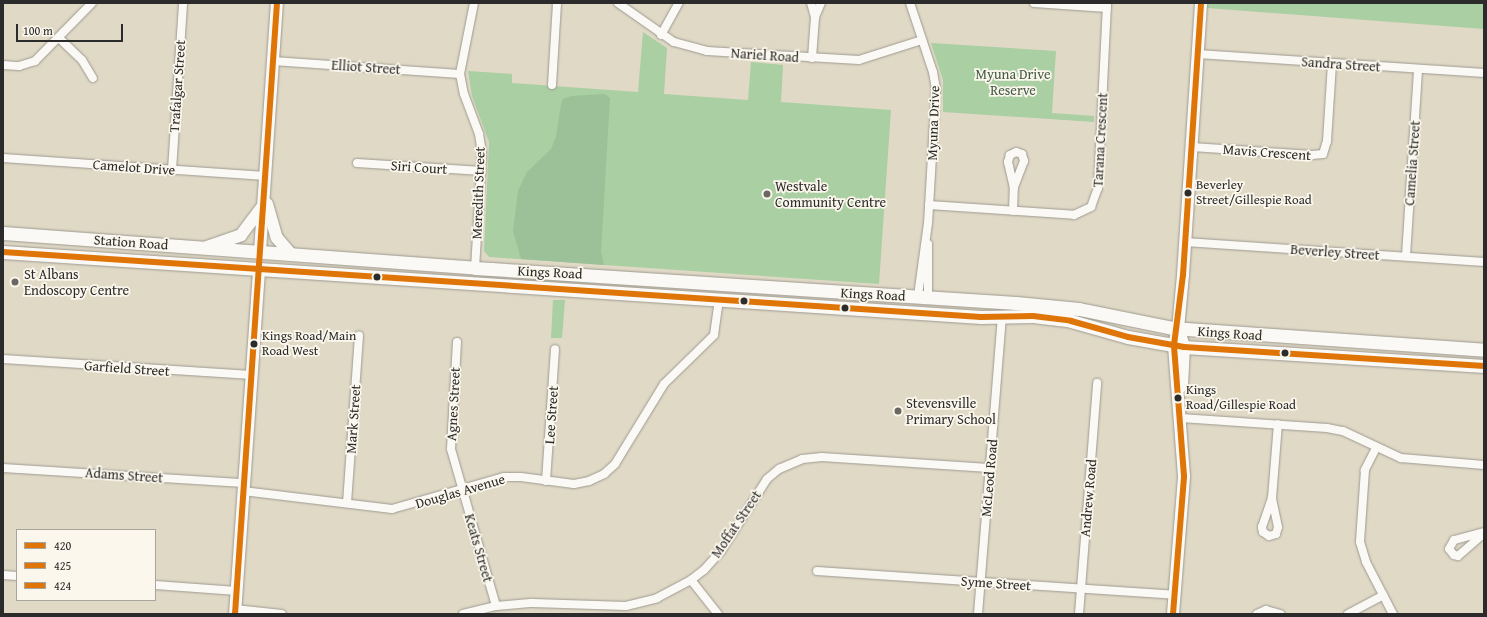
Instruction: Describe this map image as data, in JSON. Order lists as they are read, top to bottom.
{
  "streets": {
    "main road": ["Station Road", "Kings Road"],
    "street": [
      "Nariel Road",
      "Sandra Street",
      "Elliot Street",
      "Trafalgar Street",
      "Myuna Drive",
      "Tarana Crescent",
      "Mavis Crescent",
      "Camelia Street",
      "Camelot Drive",
      "Siri Court",
      "Meredith Street",
      "Beverley Street",
      "Garfield Street",
      "Agnes Street",
      "Lee Street",
      "Mark Street",
      "Adams Street",
      "McLeod Road",
      "Douglas Avenue",
      "Andrew Road",
      "Moffat Street",
      "Keats Street",
      "Syme Street"
    ]
  },
  "crossings": [
    ["Nariel Road", "Myuna Drive"],
    ["Sandra Street", "Mavis Crescent"],
    ["Sandra Street", "Camelia Street"],
    ["Elliot Street", "Meredith Street"],
    ["Trafalgar Street", "Camelot Drive"],
    ["Myuna Drive", "Tarana Crescent"],
    ["Myuna Drive", "Kings Road"],
    ["Camelia Street", "Beverley Street"],
    ["Siri Court", "Meredith Street"],
    ["Meredith Street", "Kings Road"],
    ["Station Road", "Kings Road"],
    ["Kings Road", "McLeod Road"],
    ["Kings Road", "Douglas Avenue"],
    ["Agnes Street", "Douglas Avenue"],
    ["Agnes Street", "Keats Street"],
    ["Lee Street", "Douglas Avenue"],
    ["Mark Street", "Douglas Avenue"],
    ["Adams Street", "Douglas Avenue"],
    ["McLeod Road", "Moffat Street"],
    ["McLeod Road", "Syme Street"],
    ["Douglas Avenue", "Keats Street"],
    ["Andrew Road", "Syme Street"],
    ["Moffat Street", "Keats Street"]
  ],
  "parks": ["Myuna Drive Reserve"],
  "places": [
    "Beverley Street/Gillespie Road",
    "Westvale Community Centre",
    "St Albans Endoscopy Centre",
    "Kings Road/Main Road West",
    "Kings Road/Gillespie Road",
    "Stevensville Primary School"
  ],
  "lines": ["transit line 425", "transit line 424", "transit line 420"],
  "legend": ["420", "425", "424"],
  "scale_bar": "100 m"
}
